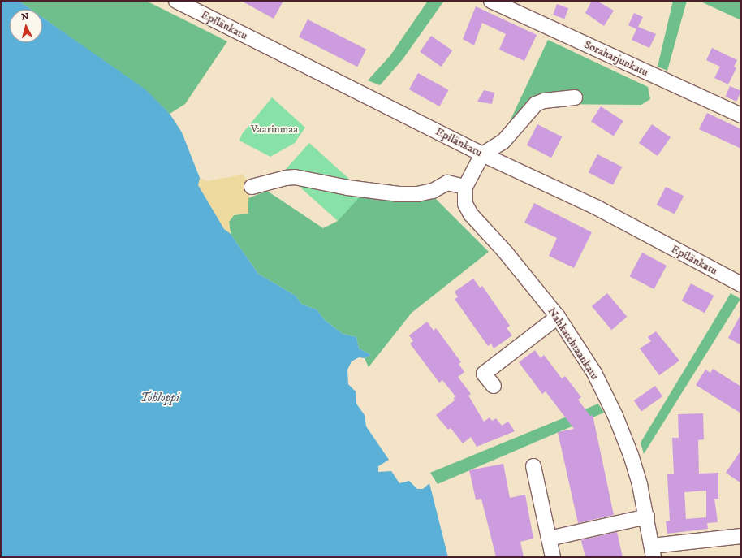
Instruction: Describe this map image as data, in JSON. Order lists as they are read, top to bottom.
{
  "streets": {
    "street": ["Epilänkatu", "Soraharjunkatu", "Nahkatehtaankatu"]
  },
  "crossings": [
    ["Epilänkatu", "Nahkatehtaankatu"]
  ],
  "water": ["Tohloppi"],
  "parks": ["Vaarinmaa"],
  "north": "top"
}
